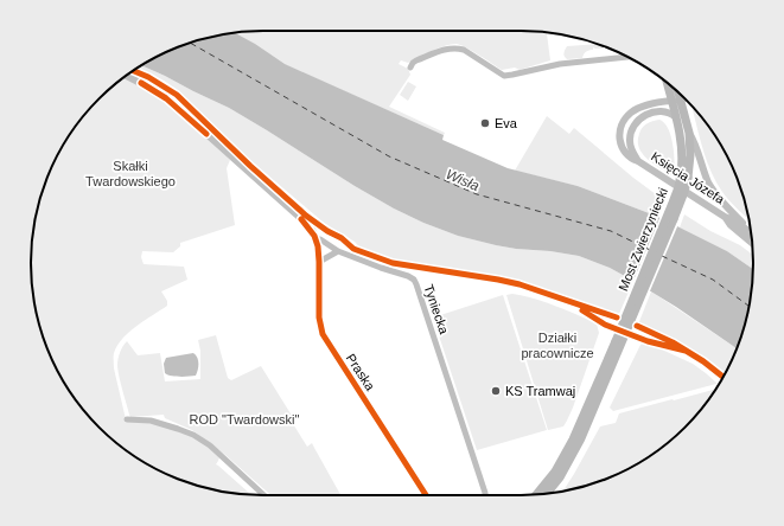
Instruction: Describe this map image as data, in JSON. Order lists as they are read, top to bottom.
{
  "streets": {
    "main road": ["Księcia Józefa", "Most Zwierzyniecki"],
    "street": ["Tyniecka", "Praska"]
  },
  "crossings": [
    ["Księcia Józefa", "Most Zwierzyniecki"],
    ["Tyniecka", "Praska"]
  ],
  "water": ["Wisła"],
  "parks": ["Skałki Twardowskiego", "Działki pracownicze", "ROD \"Twardowski\""],
  "places": ["Eva", "KS Tramwaj"]
}
